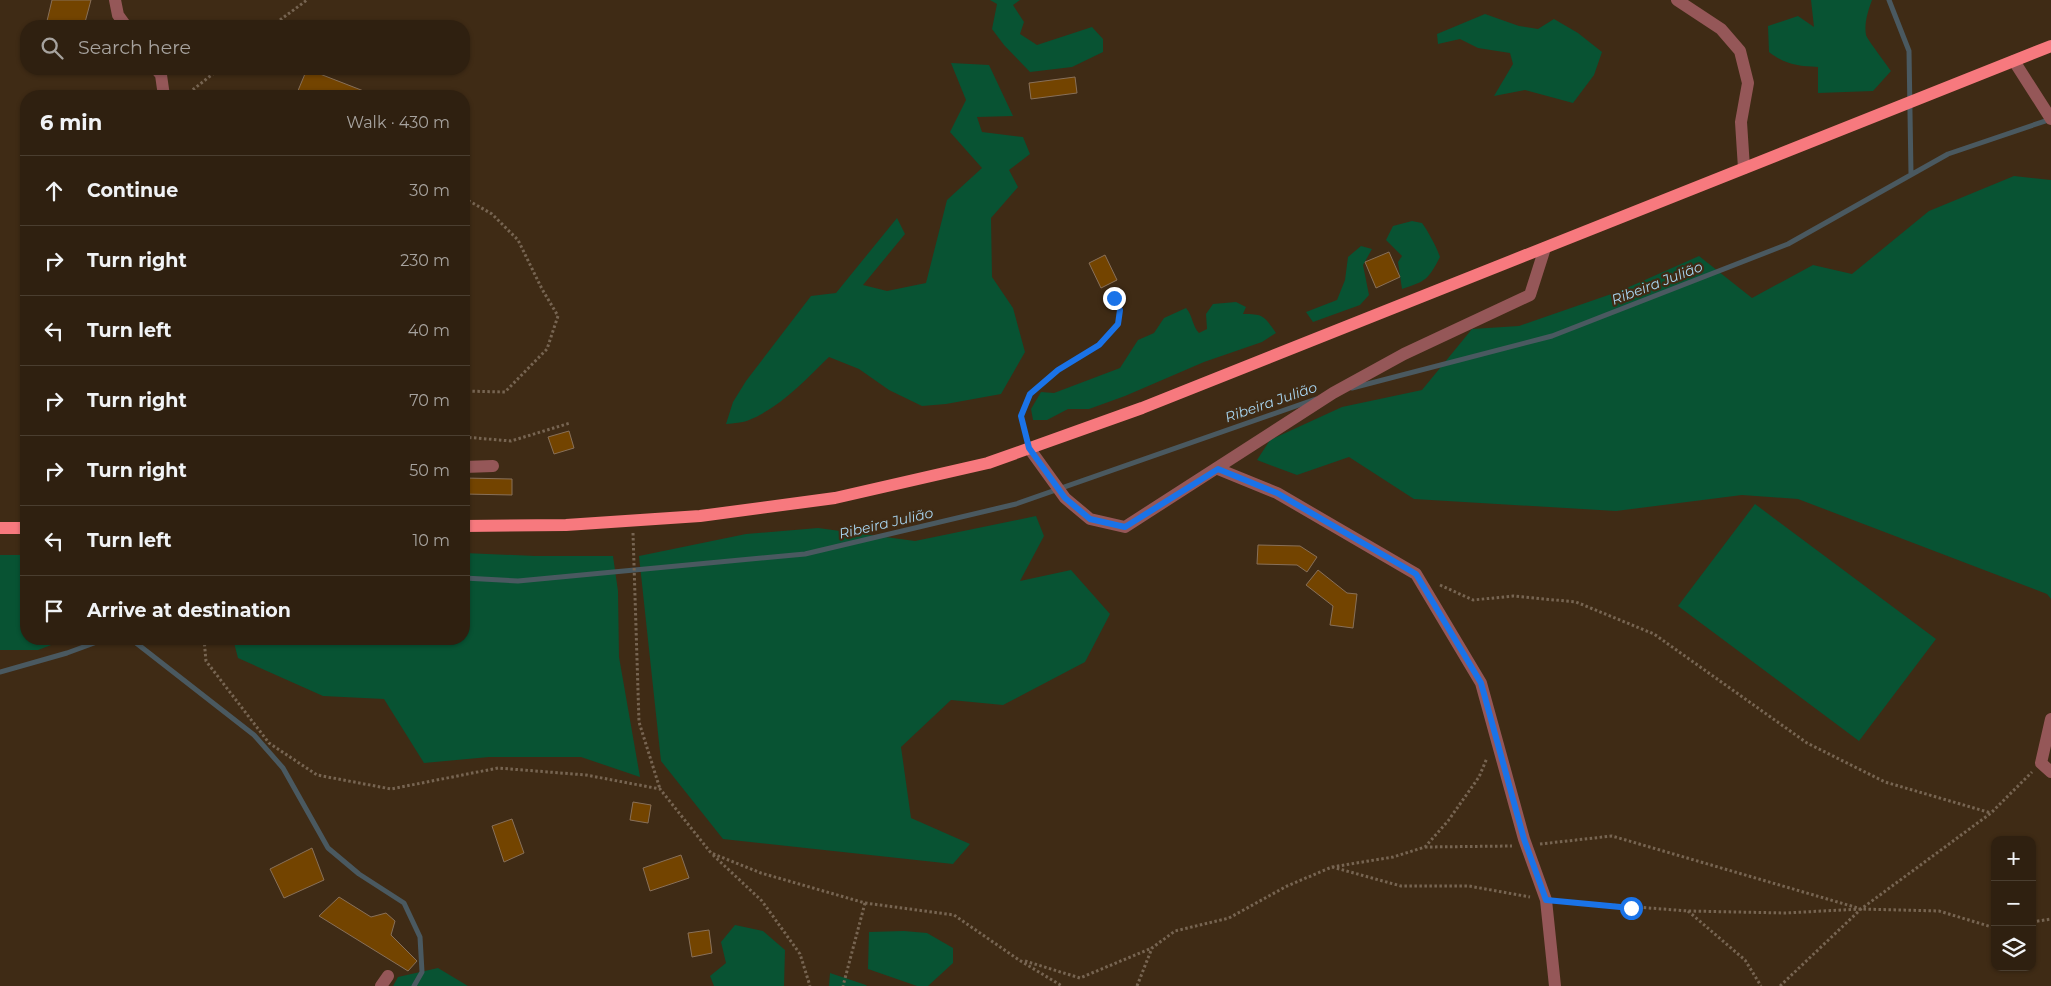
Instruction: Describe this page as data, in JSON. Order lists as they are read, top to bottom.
{
  "water": ["Ribeira Julião"],
  "page": {
    "search": "Search here",
    "heading": ["6 min", "Walk · 430 m"],
    "list": [
      ["Continue", "30 m"],
      ["Turn right", "230 m"],
      ["Turn left", "40 m"],
      ["Turn right", "70 m"],
      ["Turn right", "50 m"],
      ["Turn left", "10 m"],
      "Arrive at destination"
    ],
    "map_buttons": ["+", "−"]
  }
}
